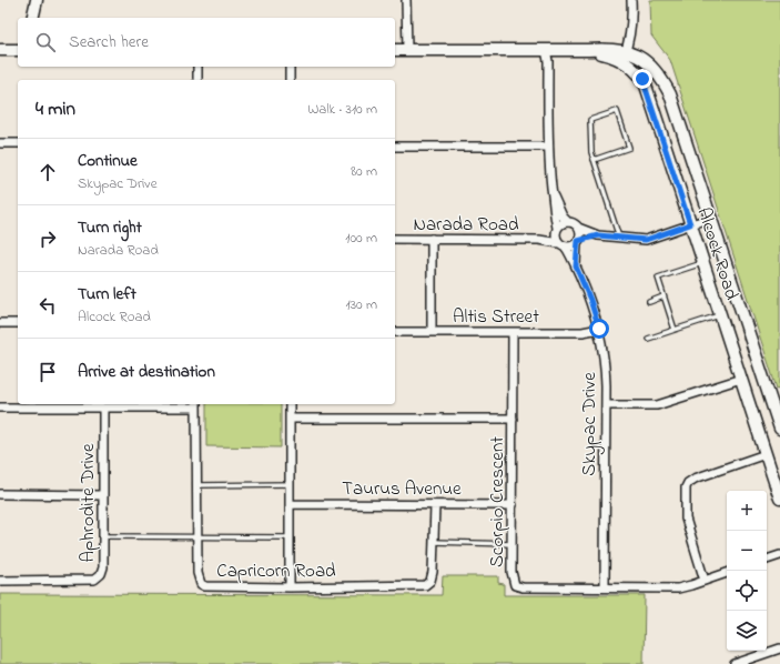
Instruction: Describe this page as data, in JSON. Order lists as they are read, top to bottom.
{
  "streets": {
    "street": [
      "Narada Road",
      "Alcock Road",
      "Altis Street",
      "Skypac Drive",
      "Taurus Avenue",
      "Scorpio Crescent",
      "Aphrodite Drive",
      "Capricorn Road"
    ]
  },
  "crossings": [
    ["Narada Road", "Skypac Drive"],
    ["Altis Street", "Skypac Drive"],
    ["Altis Street", "Scorpio Crescent"],
    ["Skypac Drive", "Scorpio Crescent"],
    ["Taurus Avenue", "Scorpio Crescent"],
    ["Taurus Avenue", "Capricorn Road"]
  ],
  "page": {
    "search": "Search here",
    "heading": ["4 min", "Walk · 310 m"],
    "list": [
      ["Continue", "Skypac Drive", "80 m"],
      ["Turn right", "Narada Road", "100 m"],
      ["Turn left", "Alcock Road", "130 m"],
      "Arrive at destination"
    ],
    "map_buttons": ["+", "−"]
  }
}
